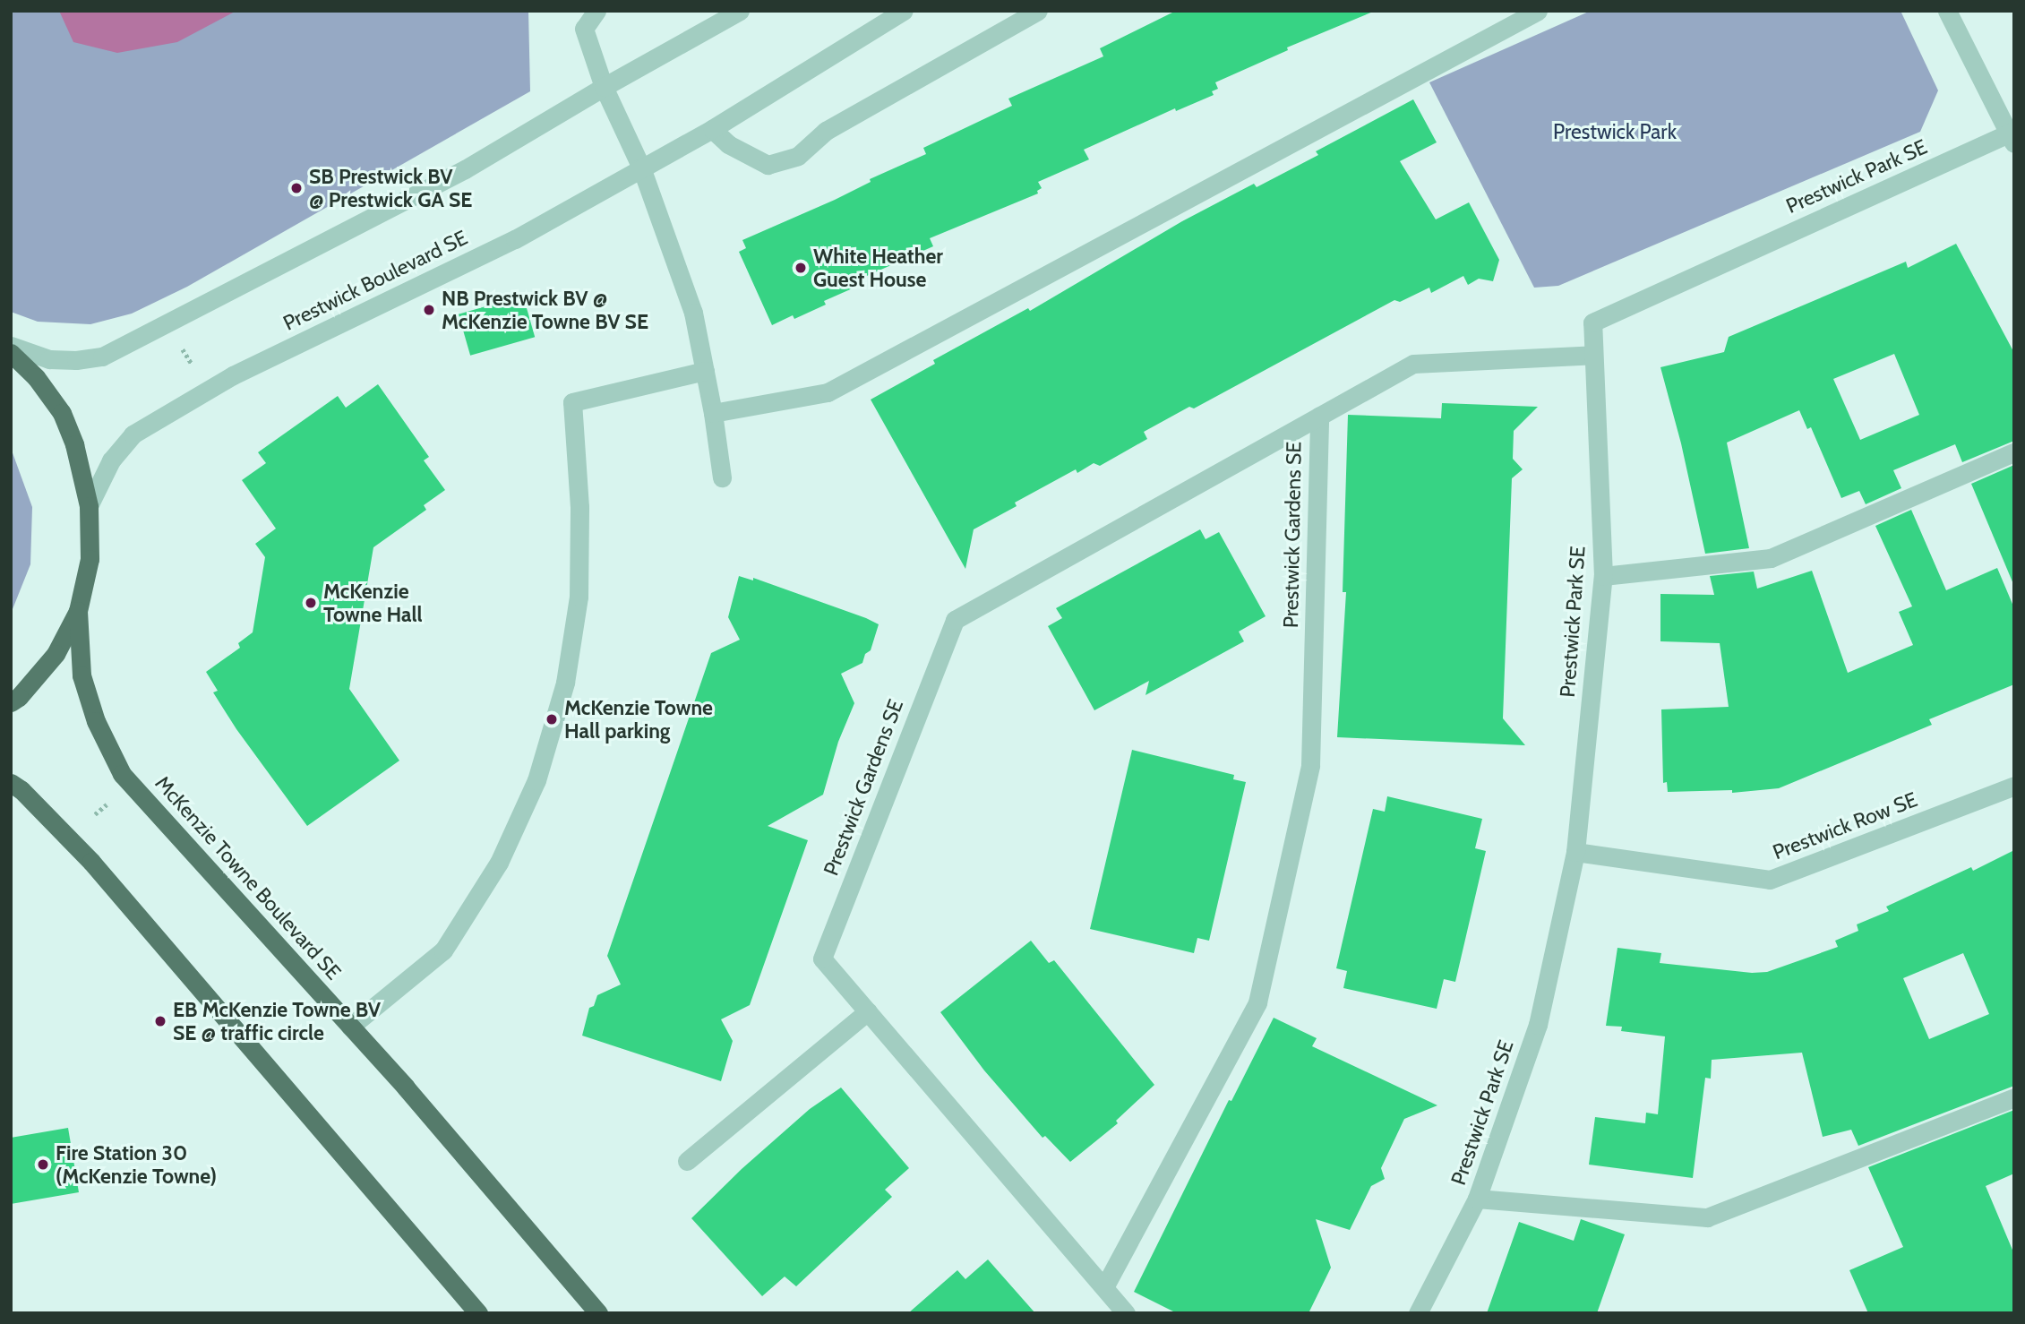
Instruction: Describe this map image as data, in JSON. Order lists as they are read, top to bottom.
{
  "streets": {
    "main road": ["McKenzie Towne Boulevard SE"],
    "street": [
      "Prestwick Park SE",
      "Prestwick Boulevard SE",
      "Prestwick Gardens SE",
      "Prestwick Row SE"
    ]
  },
  "crossings": [
    ["Prestwick Park SE", "Prestwick Gardens SE"],
    ["Prestwick Park SE", "Prestwick Row SE"]
  ],
  "parks": ["Prestwick Park"],
  "places": [
    "SB Prestwick BV @ Prestwick GA SE",
    "White Heather Guest House",
    "NB Prestwick BV @ McKenzie Towne BV SE",
    "McKenzie Towne Hall",
    "McKenzie Towne Hall parking",
    "EB McKenzie Towne BV SE @ traffic circle",
    "Fire Station 30 (McKenzie Towne)"
  ]
}
